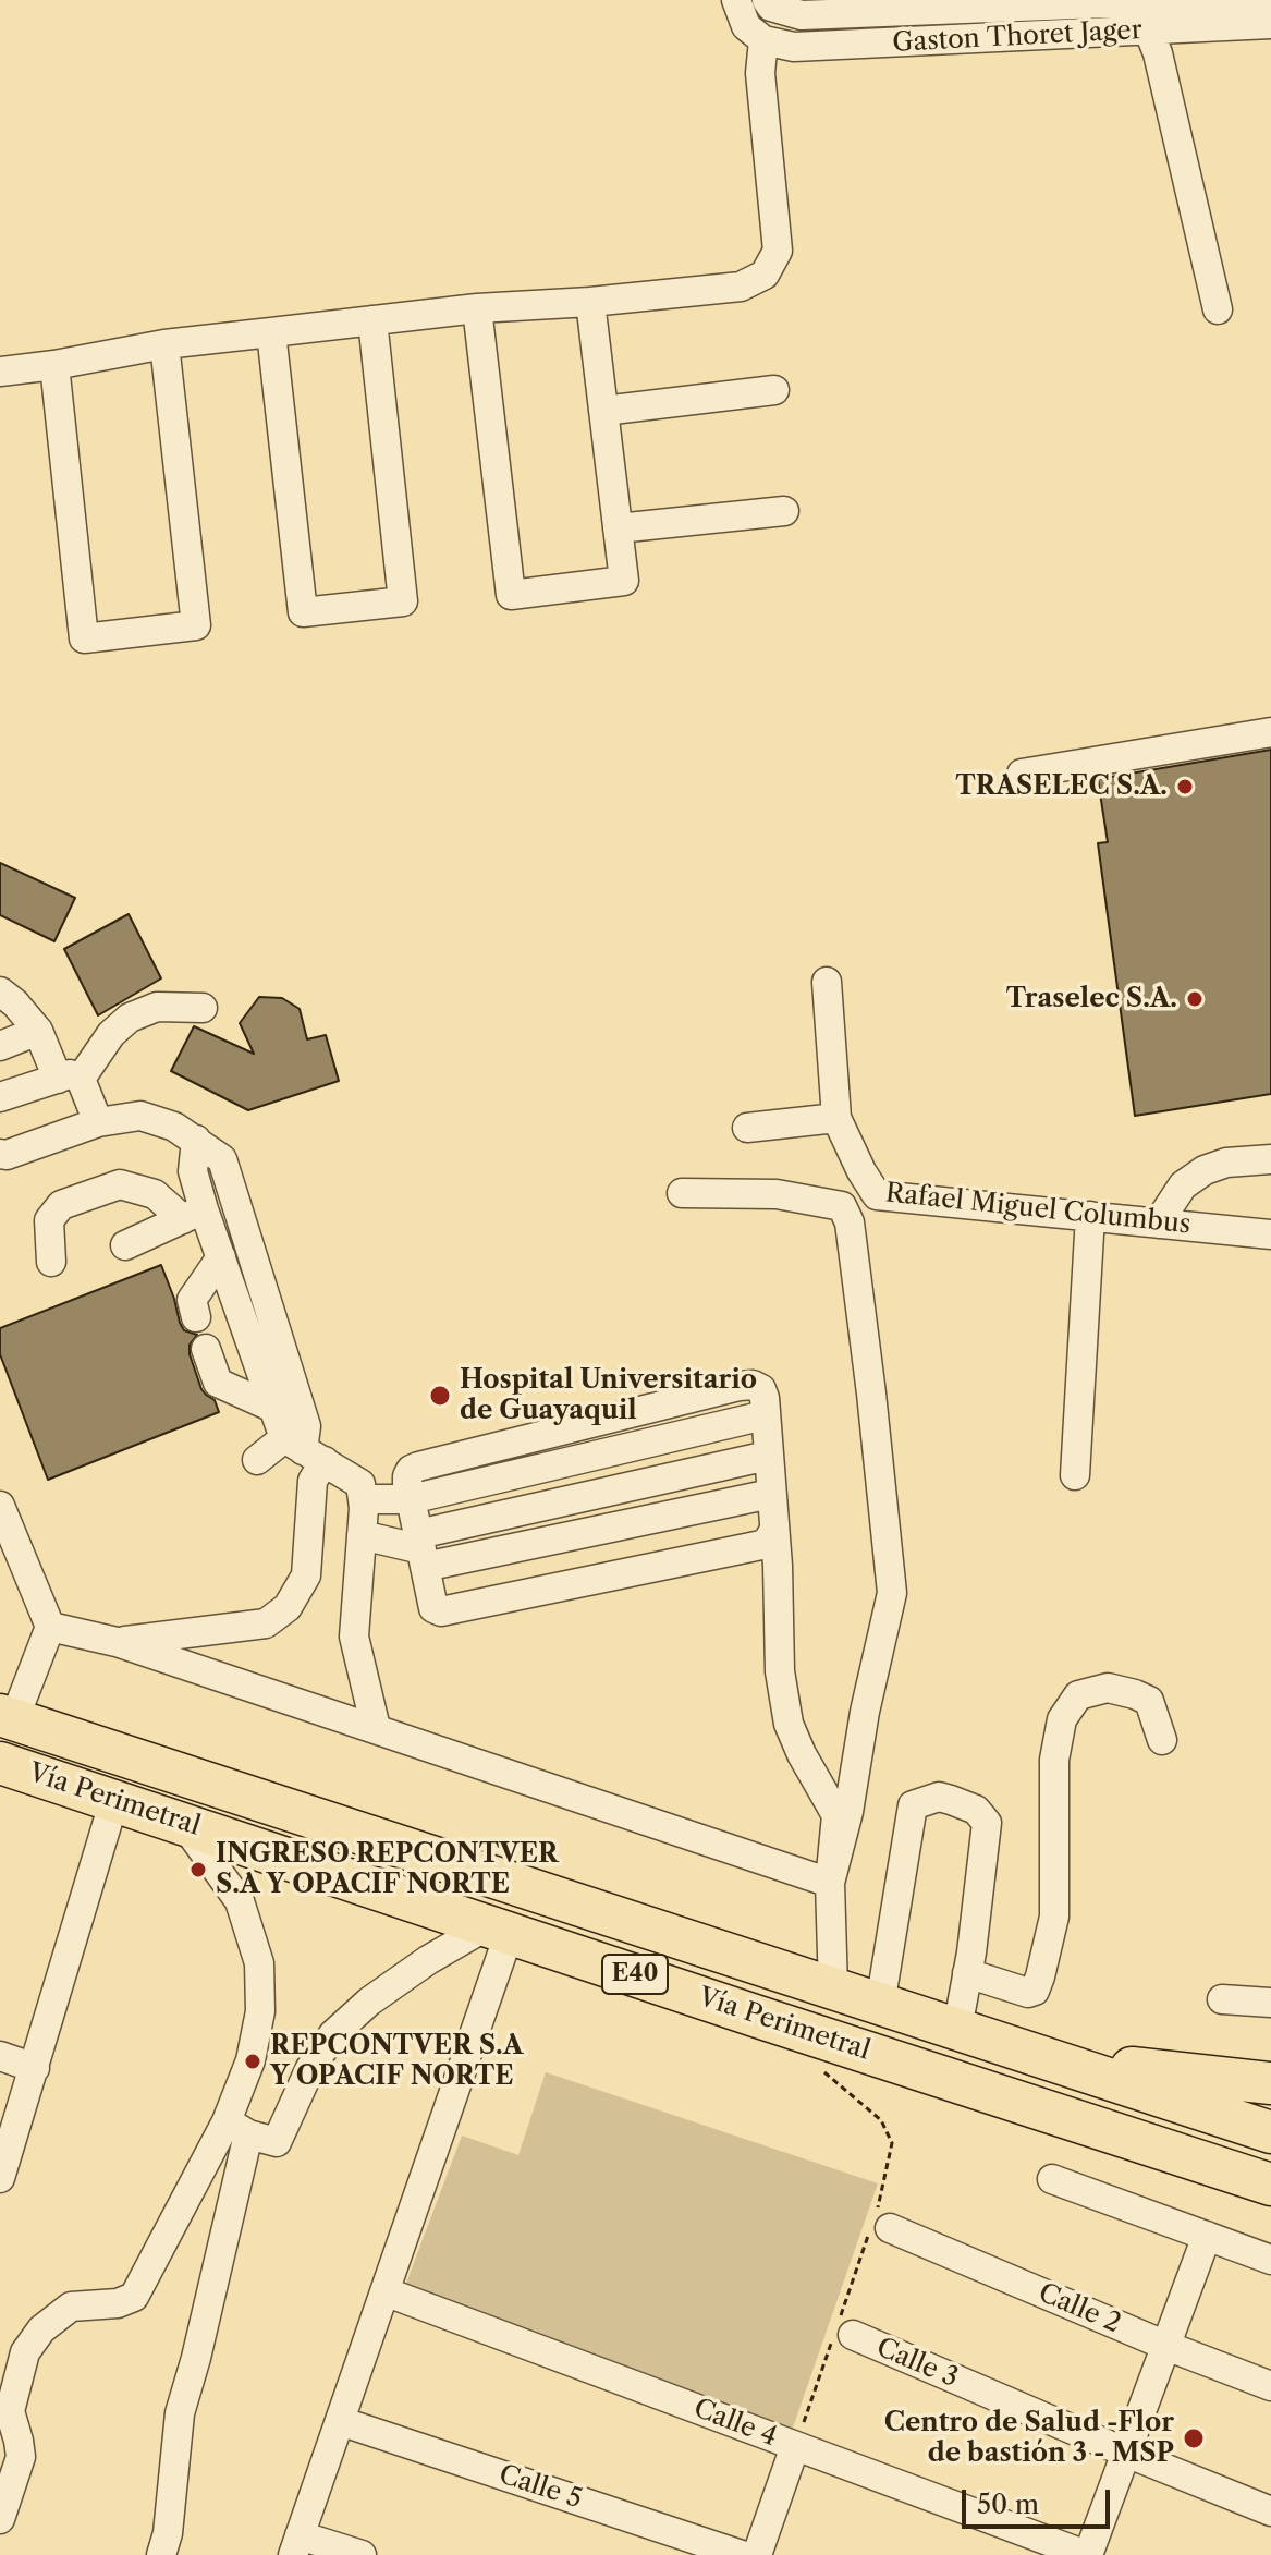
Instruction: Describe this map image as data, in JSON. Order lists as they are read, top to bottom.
{
  "streets": {
    "highway": ["Vía Perimetral", "E40"],
    "street": [
      "Gaston Thoret Jager",
      "Rafael Miguel Columbus",
      "Calle 2",
      "Calle 3",
      "Calle 4",
      "Calle 5"
    ]
  },
  "places": [
    "TRASELEC S.A.",
    "Traselec S.A.",
    "Hospital Universitario de Guayaquil",
    "INGRESO REPCONTVER S.A Y OPACIF NORTE",
    "REPCONTVER S.A Y OPACIF NORTE",
    "Centro de Salud -Flor de bastión 3 - MSP"
  ],
  "scale_bar": "50 m"
}
